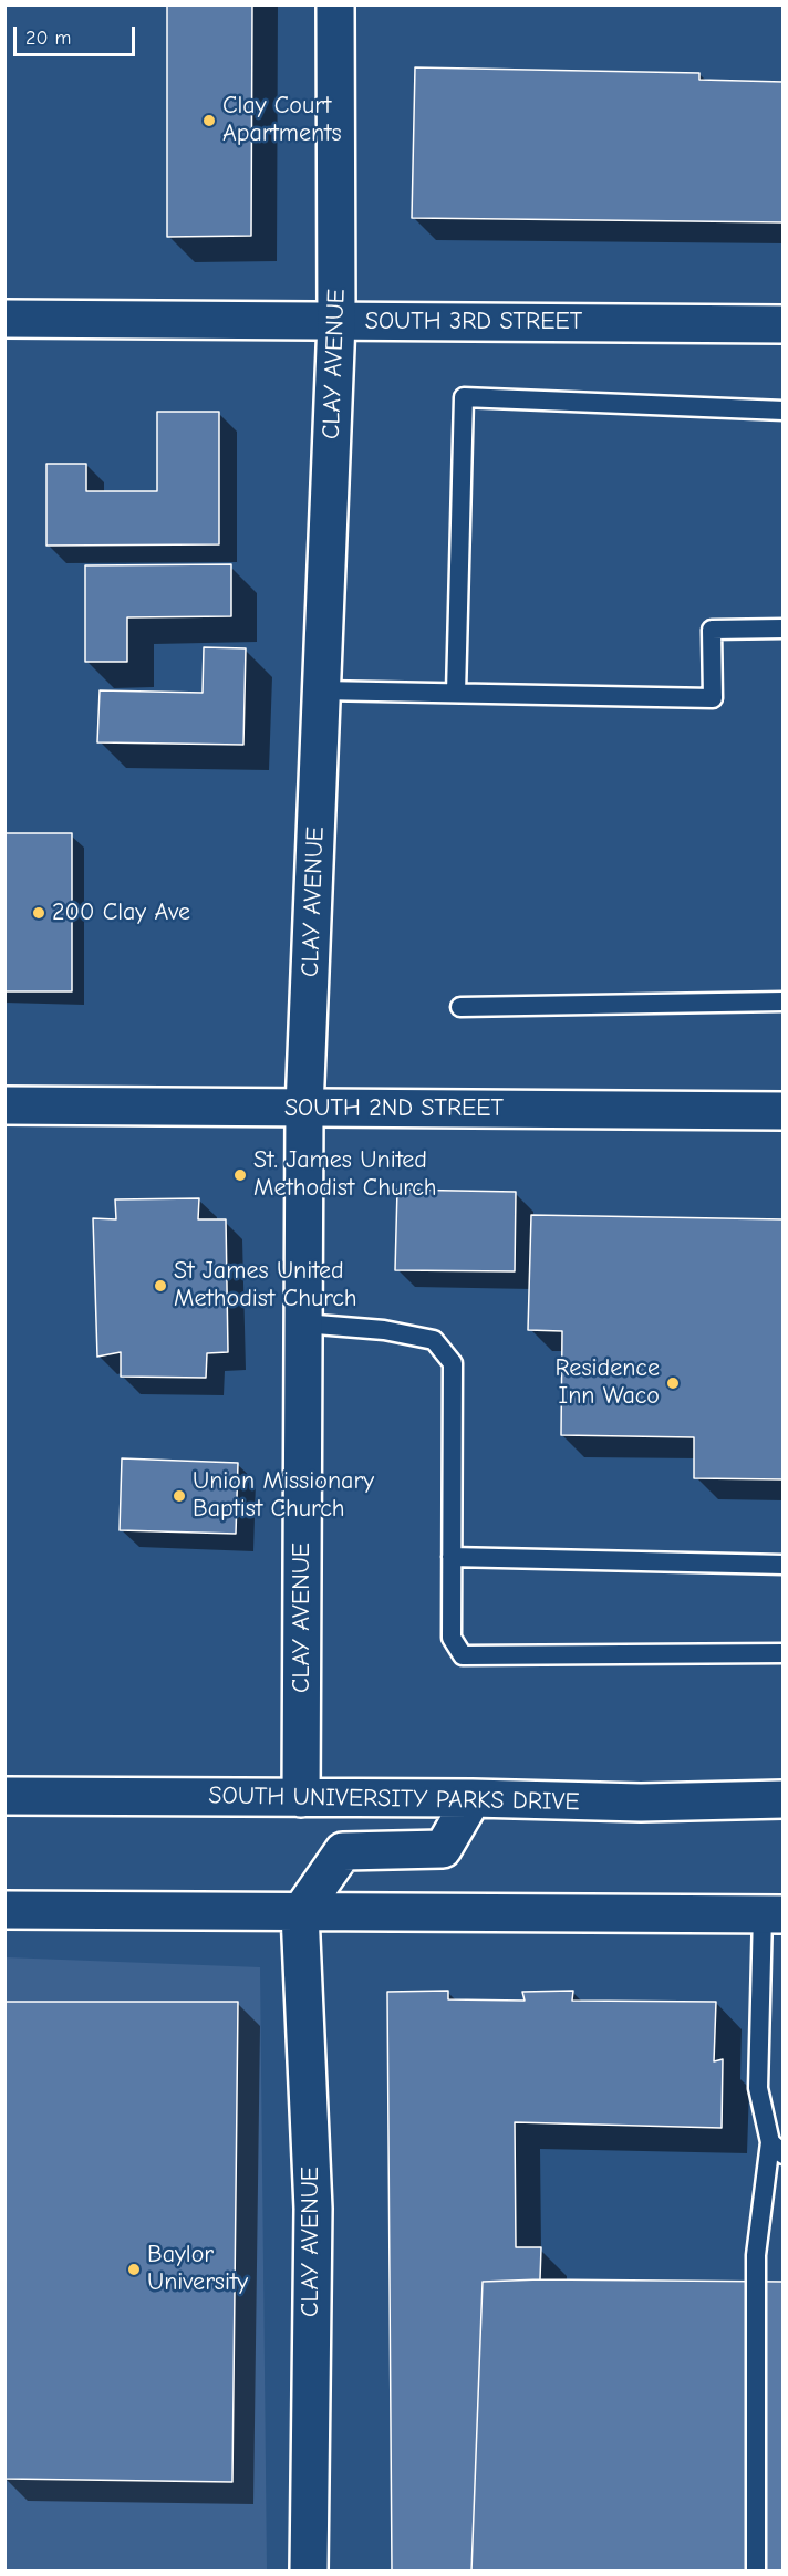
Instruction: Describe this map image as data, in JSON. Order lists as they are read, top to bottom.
{
  "streets": {
    "street": [
      "SOUTH 3RD STREET",
      "CLAY AVENUE",
      "SOUTH 2ND STREET",
      "SOUTH UNIVERSITY PARKS DRIVE"
    ]
  },
  "crossings": [
    ["SOUTH 3RD STREET", "CLAY AVENUE"],
    ["CLAY AVENUE", "SOUTH 2ND STREET"],
    ["CLAY AVENUE", "SOUTH UNIVERSITY PARKS DRIVE"]
  ],
  "places": [
    "Clay Court Apartments",
    "200 Clay Ave",
    "St. James United Methodist Church",
    "St James United Methodist Church",
    "Residence Inn Waco",
    "Union Missionary Baptist Church",
    "Baylor University"
  ],
  "scale_bar": "20 m"
}
